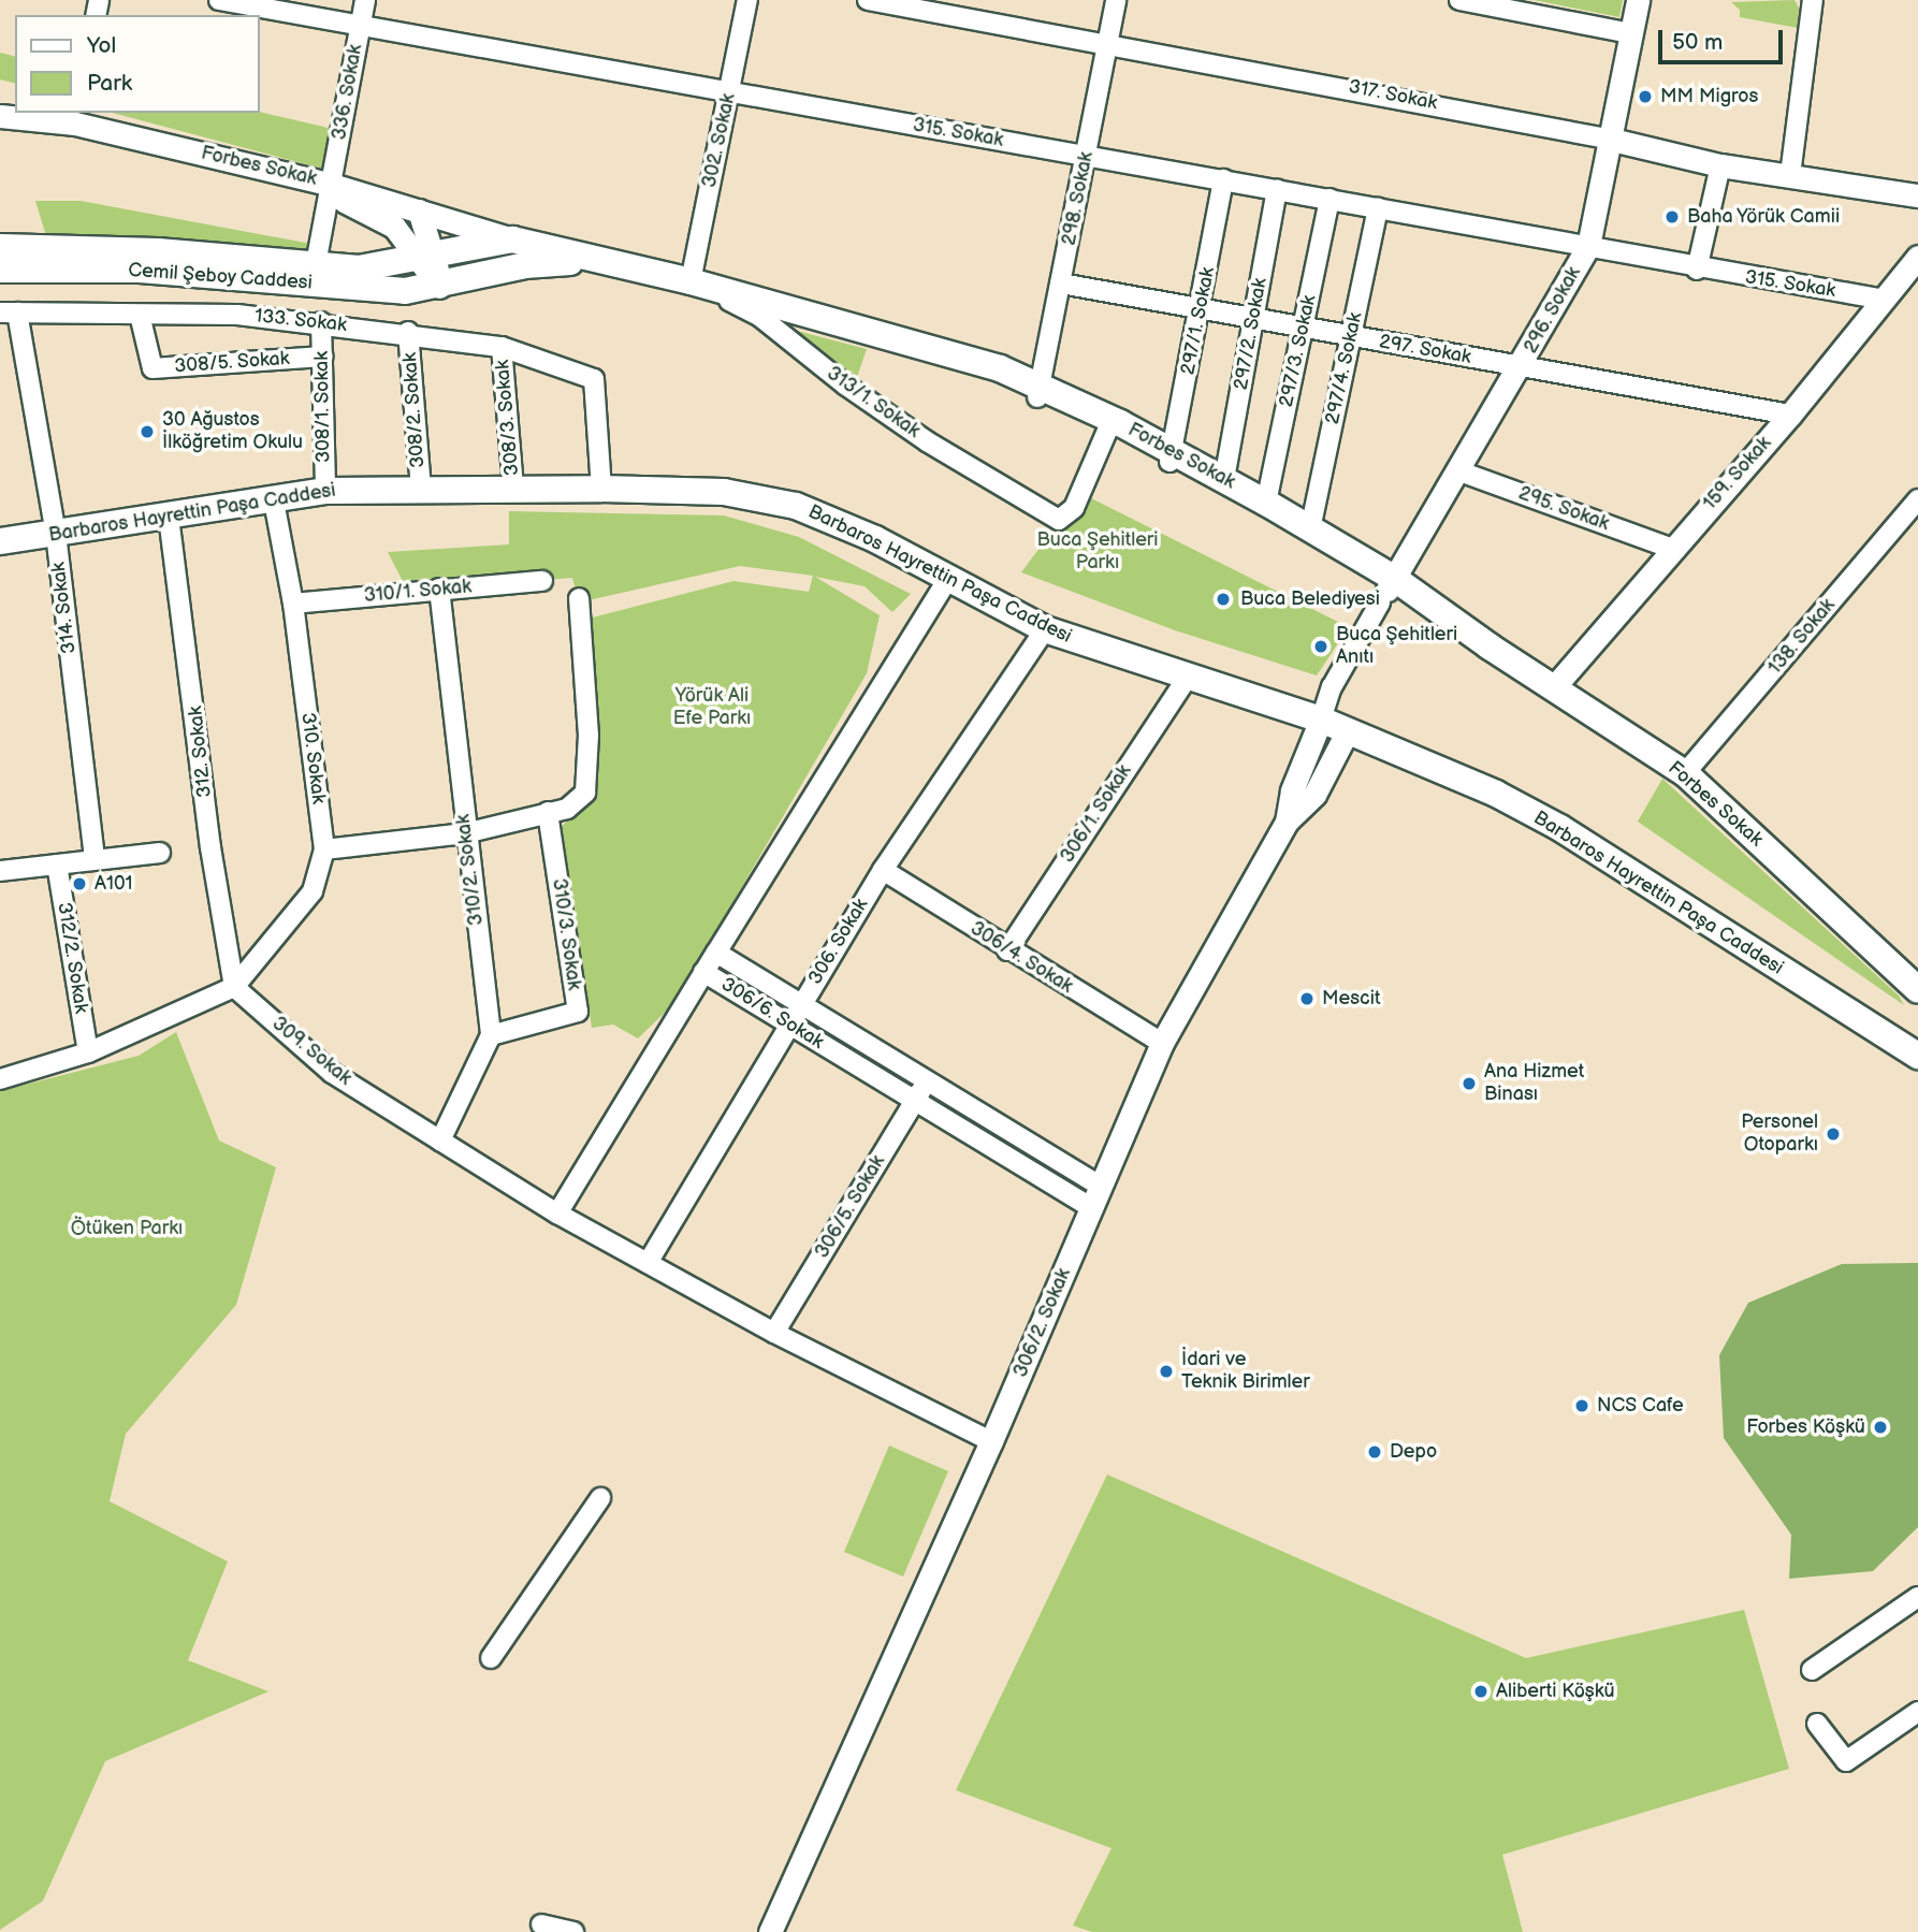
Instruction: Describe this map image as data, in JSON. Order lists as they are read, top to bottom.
{
  "streets": {
    "main road": ["Forbes Sokak", "Cemil Şeboy Caddesi", "Barbaros Hayrettin Paşa Caddesi"],
    "street": [
      "336. Sokak",
      "317. Sokak",
      "315. Sokak",
      "302. Sokak",
      "298. Sokak",
      "296. Sokak",
      "133. Sokak",
      "297/1. Sokak",
      "297/2. Sokak",
      "297. Sokak",
      "297/3. Sokak",
      "308/5. Sokak",
      "297/4. Sokak",
      "313/1. Sokak",
      "308/1. Sokak",
      "308/2. Sokak",
      "308/3. Sokak",
      "159. Sokak",
      "295. Sokak",
      "310/1. Sokak",
      "314. Sokak",
      "138. Sokak",
      "312. Sokak",
      "310. Sokak",
      "306/1. Sokak",
      "310/2. Sokak",
      "310/3. Sokak",
      "306. Sokak",
      "312/2. Sokak",
      "306/4. Sokak",
      "306/6. Sokak",
      "309. Sokak",
      "306/5. Sokak",
      "306/2. Sokak"
    ]
  },
  "crossings": [
    ["336. Sokak", "315. Sokak"],
    ["336. Sokak", "Forbes Sokak"],
    ["317. Sokak", "298. Sokak"],
    ["317. Sokak", "296. Sokak"],
    ["315. Sokak", "302. Sokak"],
    ["315. Sokak", "298. Sokak"],
    ["315. Sokak", "296. Sokak"],
    ["315. Sokak", "297/1. Sokak"],
    ["315. Sokak", "297/2. Sokak"],
    ["315. Sokak", "297/3. Sokak"],
    ["315. Sokak", "297/4. Sokak"],
    ["315. Sokak", "159. Sokak"],
    ["302. Sokak", "Forbes Sokak"],
    ["302. Sokak", "313/1. Sokak"],
    ["Forbes Sokak", "298. Sokak"],
    ["Forbes Sokak", "Cemil Şeboy Caddesi"],
    ["Forbes Sokak", "296. Sokak"],
    ["Forbes Sokak", "297/1. Sokak"],
    ["Forbes Sokak", "297/2. Sokak"],
    ["Forbes Sokak", "297/3. Sokak"],
    ["Forbes Sokak", "297/4. Sokak"],
    ["Forbes Sokak", "313/1. Sokak"],
    ["Forbes Sokak", "159. Sokak"],
    ["Forbes Sokak", "138. Sokak"],
    ["298. Sokak", "297. Sokak"],
    ["296. Sokak", "297. Sokak"],
    ["296. Sokak", "295. Sokak"],
    ["133. Sokak", "308/5. Sokak"],
    ["133. Sokak", "308/1. Sokak"],
    ["133. Sokak", "308/2. Sokak"],
    ["133. Sokak", "308/3. Sokak"],
    ["133. Sokak", "Barbaros Hayrettin Paşa Caddesi"],
    ["133. Sokak", "314. Sokak"],
    ["297/1. Sokak", "297. Sokak"],
    ["297/2. Sokak", "297. Sokak"],
    ["297. Sokak", "297/3. Sokak"],
    ["297. Sokak", "297/4. Sokak"],
    ["297. Sokak", "159. Sokak"],
    ["308/5. Sokak", "308/1. Sokak"],
    ["308/1. Sokak", "Barbaros Hayrettin Paşa Caddesi"],
    ["308/2. Sokak", "Barbaros Hayrettin Paşa Caddesi"],
    ["308/3. Sokak", "Barbaros Hayrettin Paşa Caddesi"],
    ["159. Sokak", "295. Sokak"],
    ["Barbaros Hayrettin Paşa Caddesi", "314. Sokak"],
    ["Barbaros Hayrettin Paşa Caddesi", "312. Sokak"],
    ["Barbaros Hayrettin Paşa Caddesi", "310. Sokak"],
    ["Barbaros Hayrettin Paşa Caddesi", "306/1. Sokak"],
    ["Barbaros Hayrettin Paşa Caddesi", "306. Sokak"],
    ["Barbaros Hayrettin Paşa Caddesi", "306/2. Sokak"],
    ["310/1. Sokak", "310. Sokak"],
    ["310/1. Sokak", "310/2. Sokak"],
    ["312. Sokak", "310. Sokak"],
    ["312. Sokak", "309. Sokak"],
    ["310. Sokak", "309. Sokak"],
    ["306/1. Sokak", "306/4. Sokak"],
    ["310/2. Sokak", "310/3. Sokak"],
    ["306. Sokak", "306/4. Sokak"],
    ["306. Sokak", "306/6. Sokak"],
    ["306. Sokak", "309. Sokak"],
    ["306/4. Sokak", "306/2. Sokak"],
    ["306/6. Sokak", "306/5. Sokak"],
    ["306/6. Sokak", "306/2. Sokak"],
    ["309. Sokak", "306/5. Sokak"],
    ["309. Sokak", "306/2. Sokak"]
  ],
  "parks": ["Buca Şehitleri Parkı", "Yörük Ali Efe Parkı", "Ötüken Parkı"],
  "places": [
    "MM Migros",
    "Baha Yörük Camii",
    "30 Ağustos İlköğretim Okulu",
    "Buca Belediyesi",
    "Buca Şehitleri Anıtı",
    "A101",
    "Mescit",
    "Ana Hizmet Binası",
    "Personel Otoparkı",
    "İdari ve Teknik Birimler",
    "NCS Cafe",
    "Forbes Köşkü",
    "Depo",
    "Aliberti Köşkü"
  ],
  "legend": ["Yol", "Park"],
  "scale_bar": "50 m"
}
